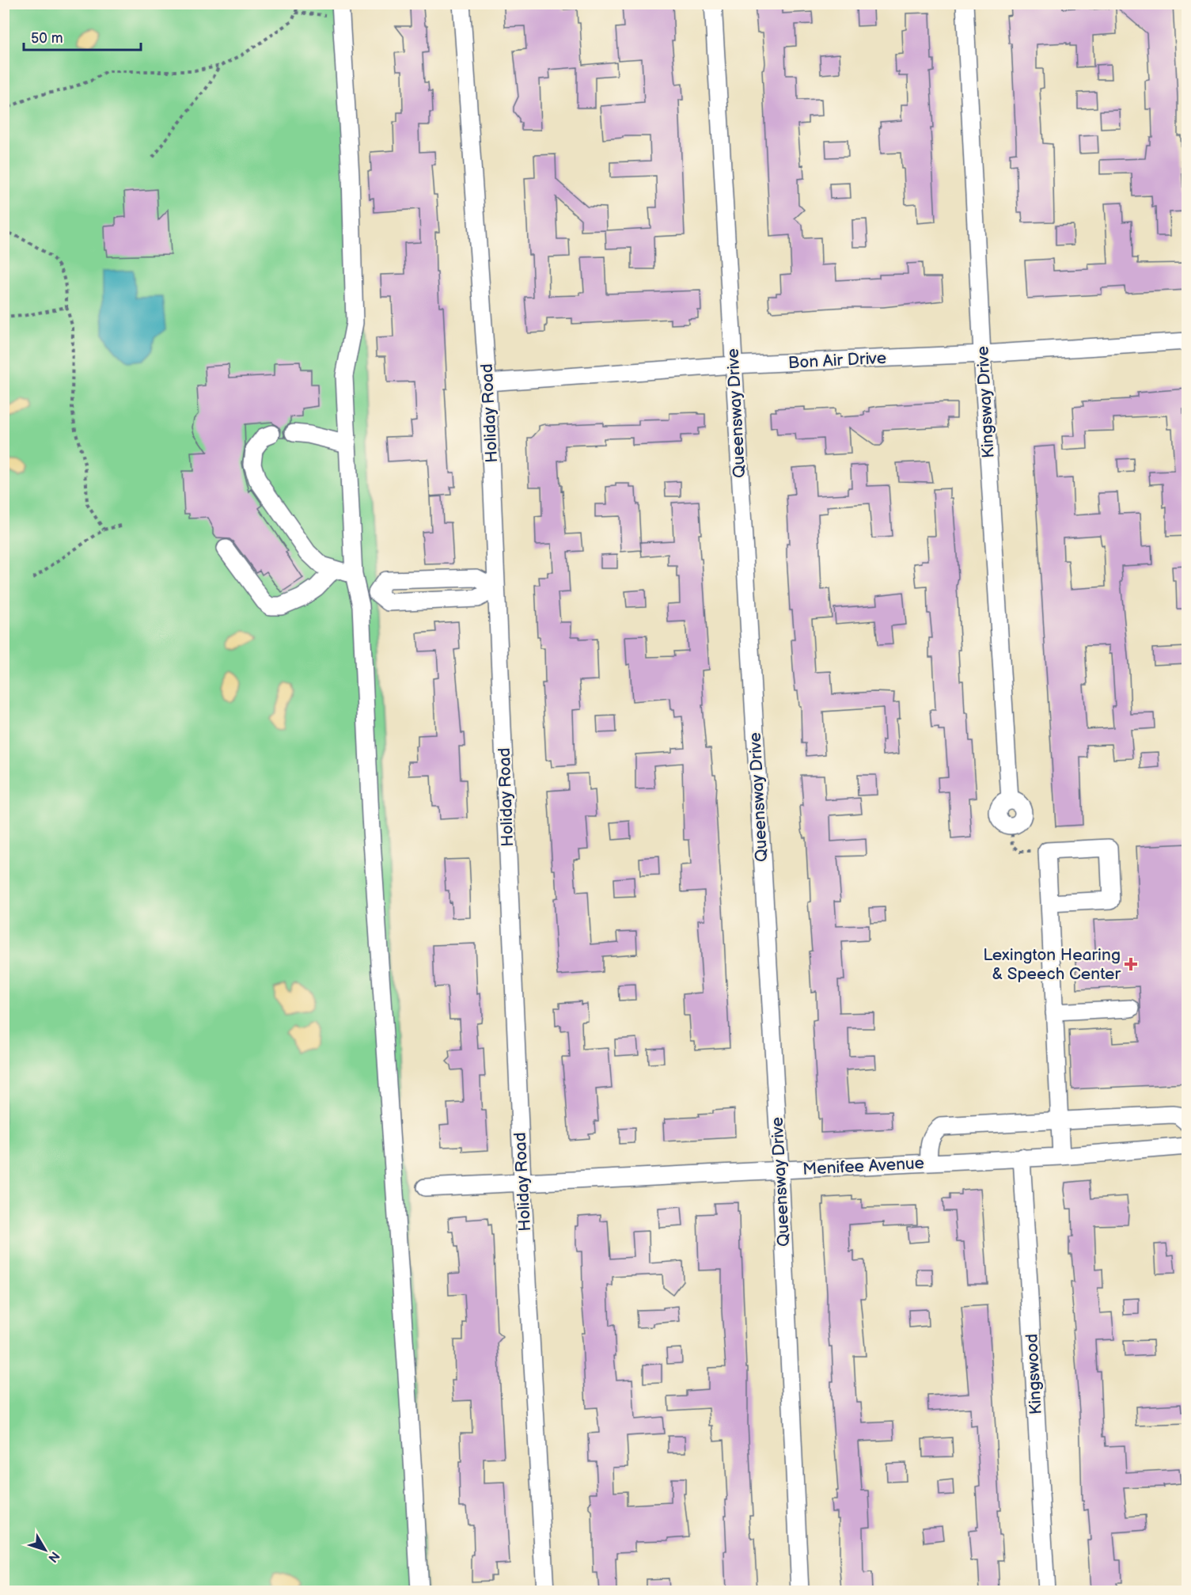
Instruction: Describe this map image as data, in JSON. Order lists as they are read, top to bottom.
{
  "streets": {
    "street": [
      "Bon Air Drive",
      "Kingsway Drive",
      "Holiday Road",
      "Queensway Drive",
      "Menifee Avenue",
      "Kingswood"
    ]
  },
  "crossings": [
    ["Bon Air Drive", "Kingsway Drive"],
    ["Bon Air Drive", "Holiday Road"],
    ["Bon Air Drive", "Queensway Drive"],
    ["Holiday Road", "Menifee Avenue"],
    ["Queensway Drive", "Menifee Avenue"],
    ["Menifee Avenue", "Kingswood"]
  ],
  "places": {
    "health": ["Lexington Hearing & Speech Center"]
  },
  "scale_bar": "50 m",
  "north": "bottom right"
}
